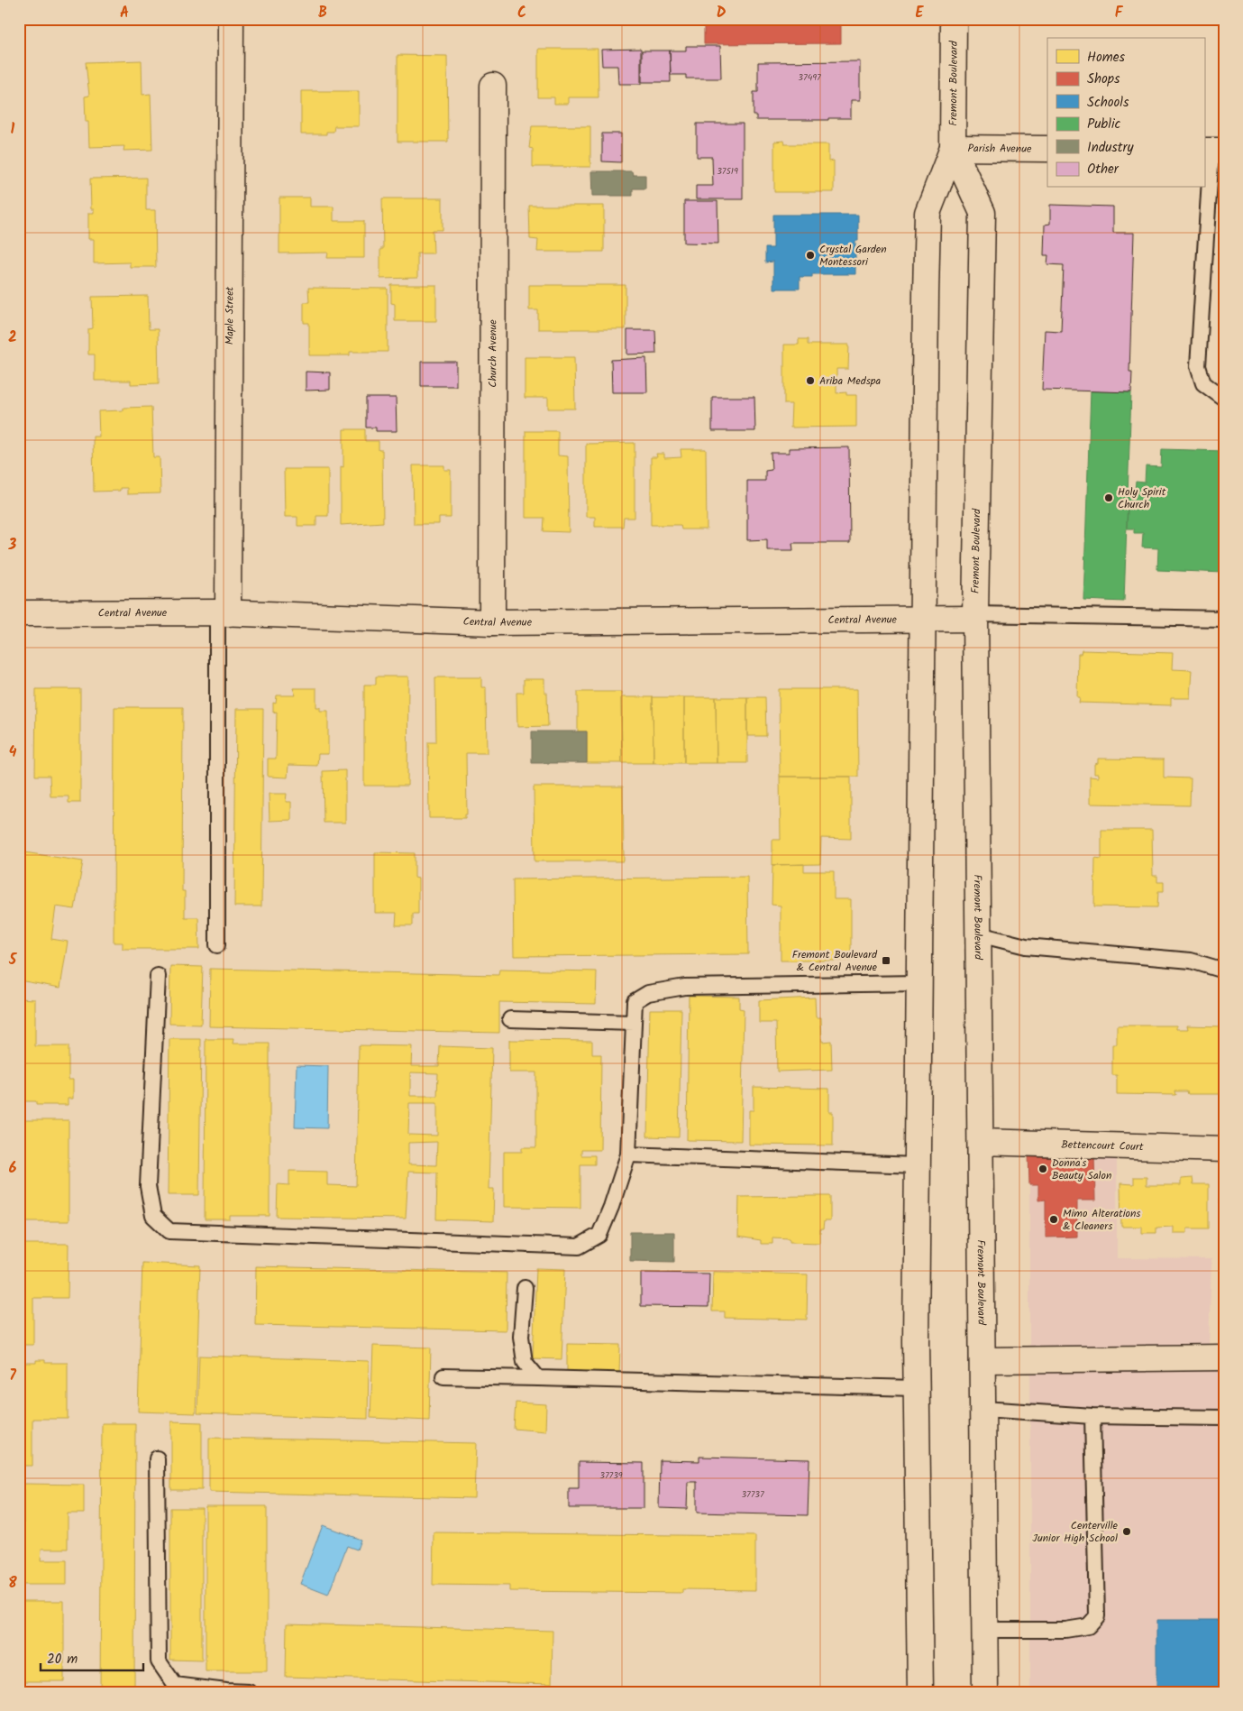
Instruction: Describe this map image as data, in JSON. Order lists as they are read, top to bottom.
{
  "streets": {
    "main road": [
      "Fremont Boulevard",
      "Parish Avenue",
      "Maple Street",
      "Church Avenue",
      "Central Avenue",
      "Bettencourt Court"
    ]
  },
  "crossings": [
    ["Fremont Boulevard", "Parish Avenue"],
    ["Fremont Boulevard", "Central Avenue"],
    ["Fremont Boulevard", "Bettencourt Court"],
    ["Maple Street", "Central Avenue"],
    ["Church Avenue", "Central Avenue"]
  ],
  "places": {
    "other": [
      "Crystal Garden Montessori",
      "Ariba Medspa",
      "Holy Spirit Church",
      "Donna's Beauty Salon",
      "Mimo Alterations & Cleaners",
      "Centerville Junior High School"
    ],
    "transit": ["Fremont Boulevard & Central Avenue"]
  },
  "house_numbers": [
    "37497",
    "37519",
    "37739",
    "37737"
  ],
  "legend": [
    "Homes",
    "Shops",
    "Schools",
    "Public",
    "Industry",
    "Other"
  ],
  "scale_bar": "20 m",
  "grid": {
    "columns": [
      "A",
      "B",
      "C",
      "D",
      "E",
      "F"
    ],
    "rows": [
      "1",
      "2",
      "3",
      "4",
      "5",
      "6",
      "7",
      "8"
    ]
  }
}
